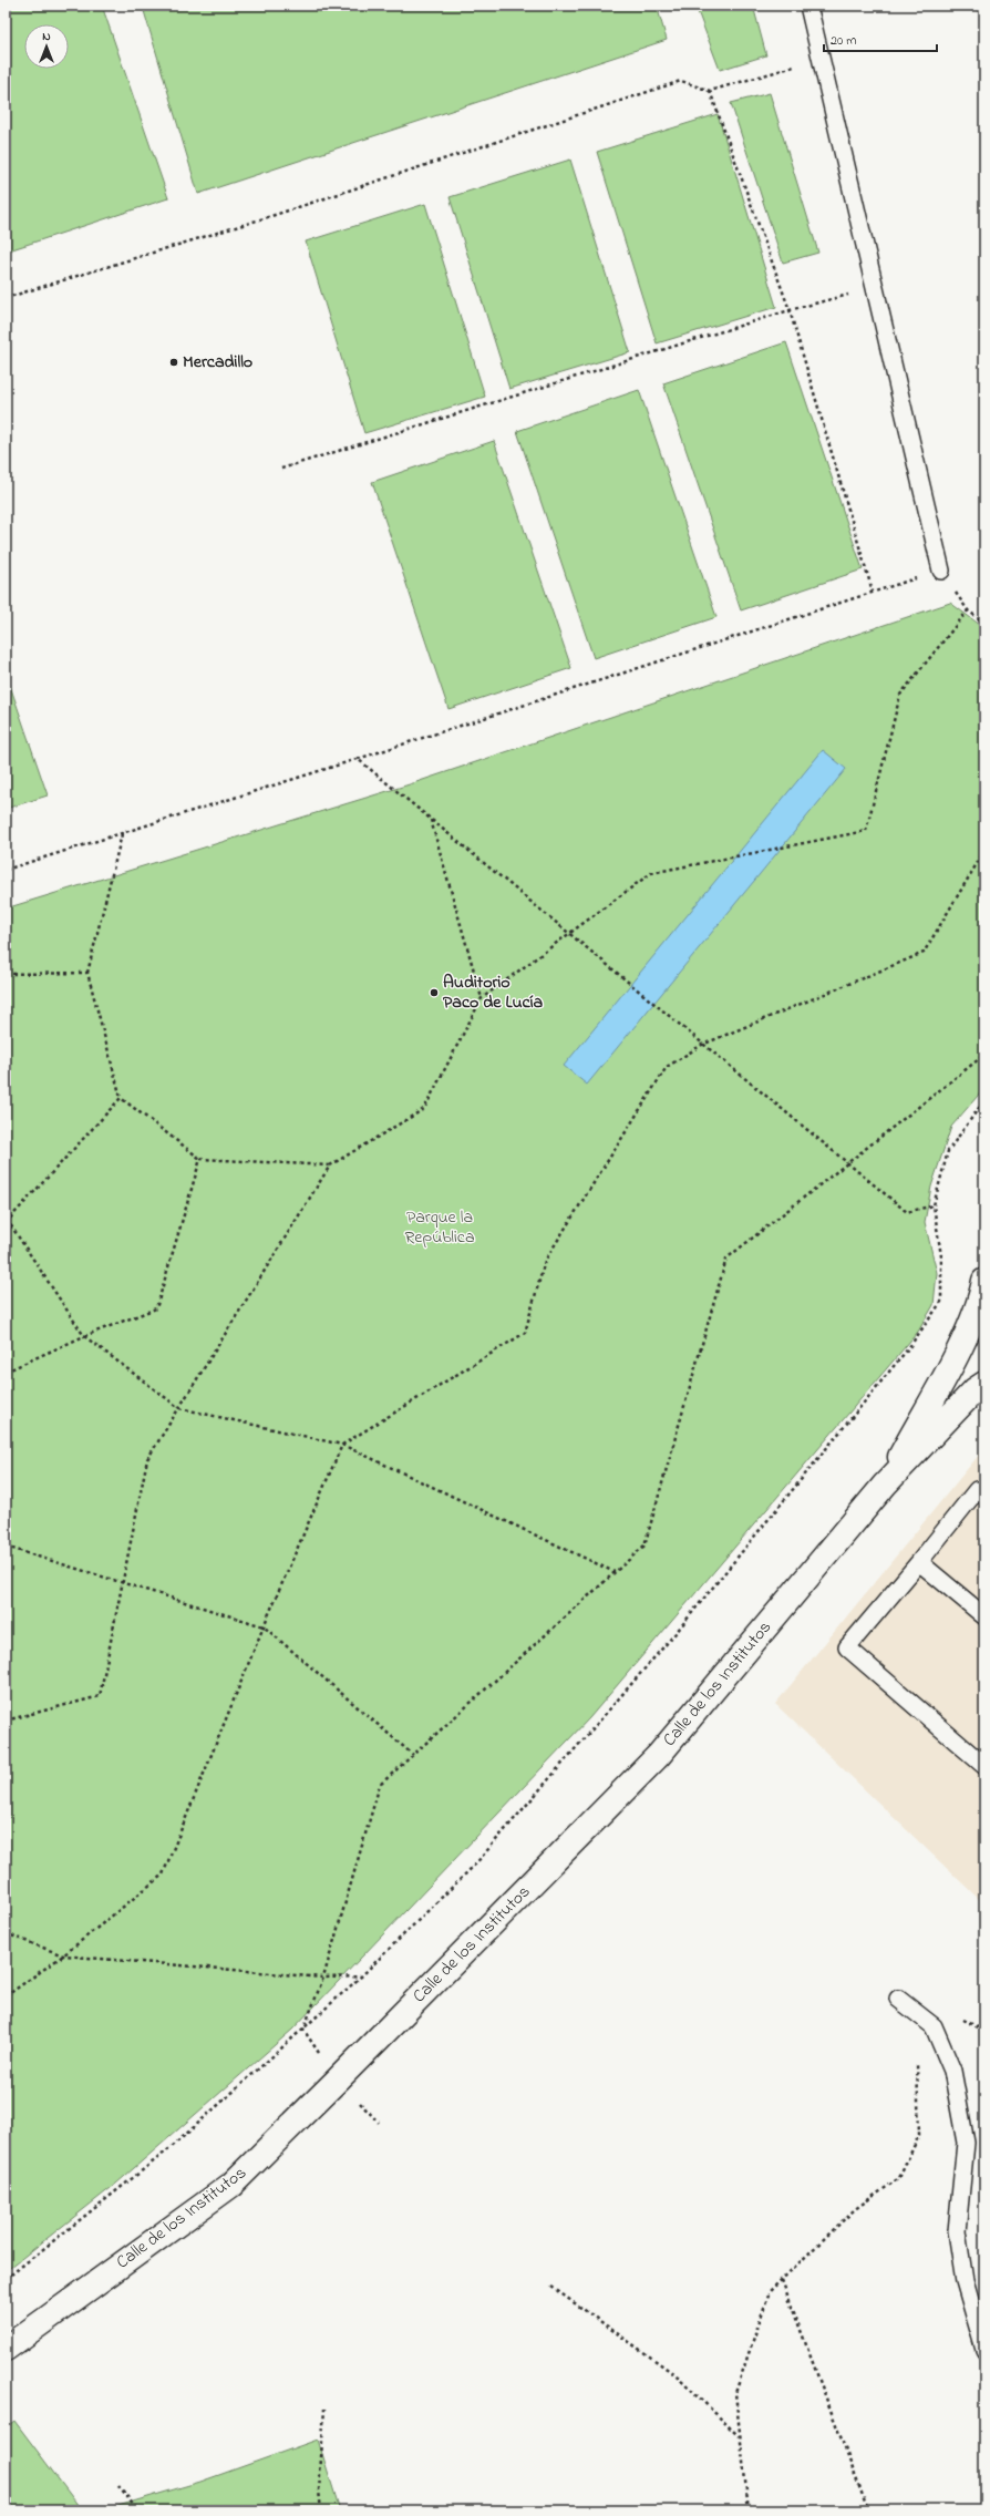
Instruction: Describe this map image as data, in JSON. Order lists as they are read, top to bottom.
{
  "streets": {
    "street": ["Calle de los Institutos"]
  },
  "parks": ["Parque la República"],
  "places": ["Mercadillo", "Auditorio Paco de Lucía"],
  "scale_bar": "20 m",
  "north": "top"
}
